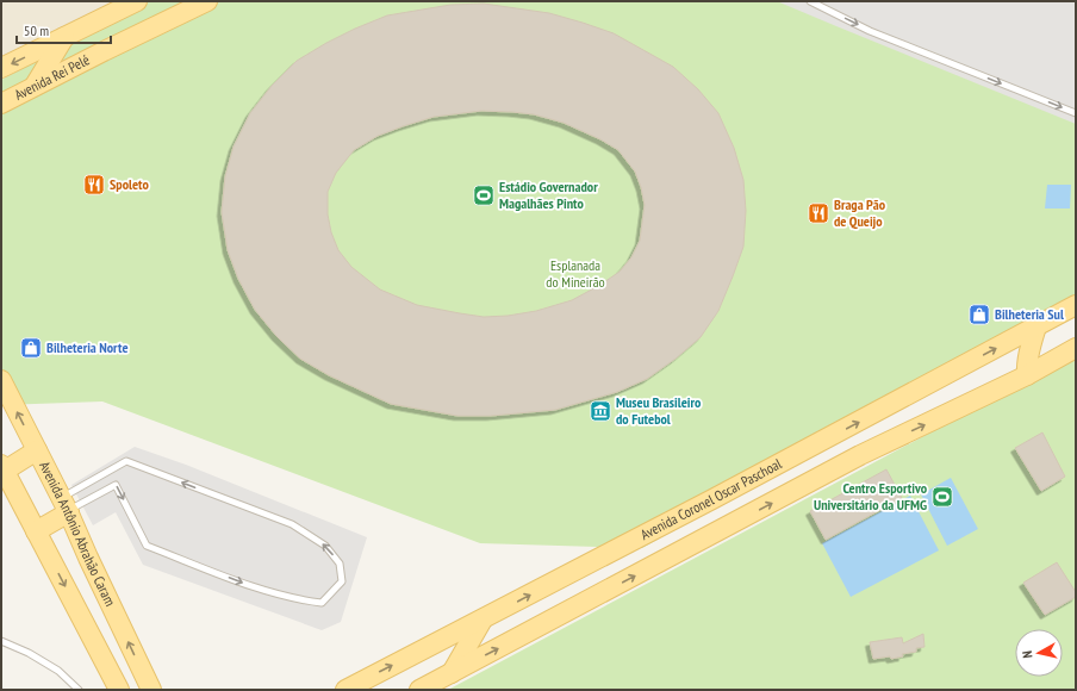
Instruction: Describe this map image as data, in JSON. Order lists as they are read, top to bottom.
{
  "streets": {
    "main road": ["Avenida Rei Pelé", "Avenida Coronel Oscar Paschoal", "Avenida Antônio Abrahão Caram"]
  },
  "parks": ["Esplanada do Mineirão"],
  "places": {
    "restaurant": ["Spoleto", "Braga Pão de Queijo"],
    "sports": ["Estádio Governador Magalhães Pinto", "Centro Esportivo Universitário da UFMG"],
    "shop": ["Bilheteria Sul", "Bilheteria Norte"],
    "museum": ["Museu Brasileiro do Futebol"]
  },
  "scale_bar": "50 m",
  "north": "left"
}
